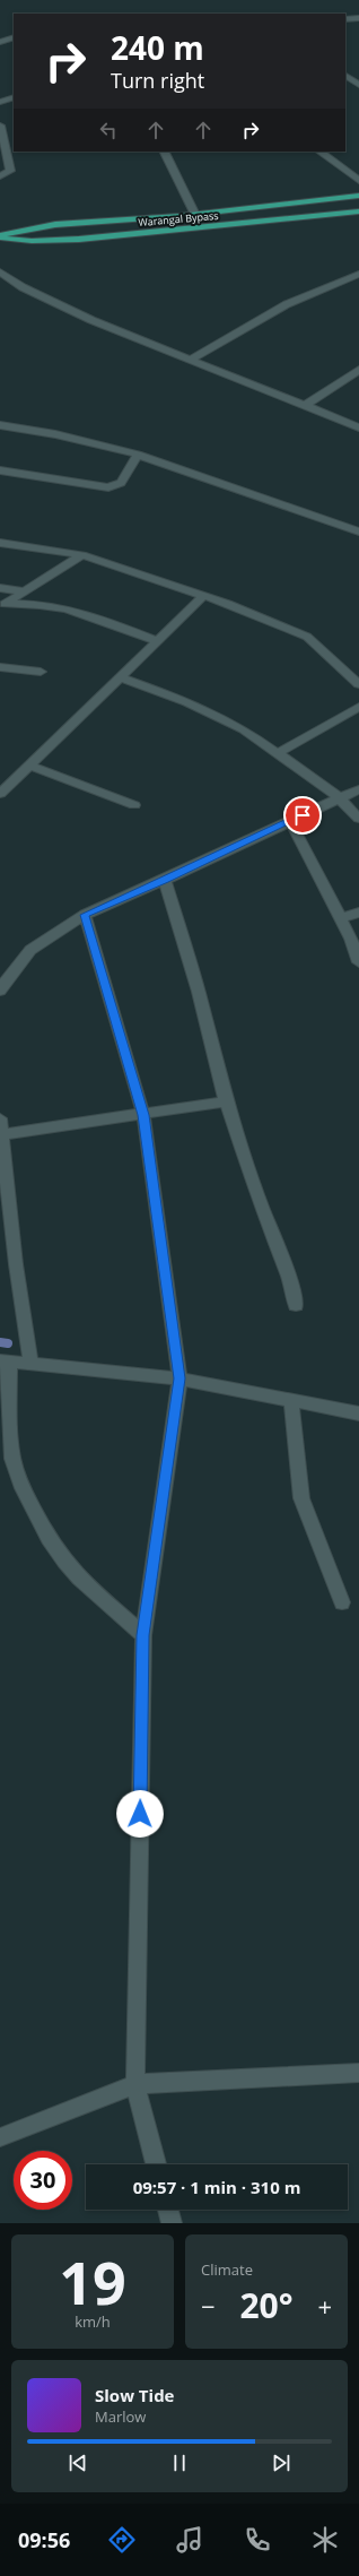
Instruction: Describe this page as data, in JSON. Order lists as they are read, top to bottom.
{
  "streets": {
    "main road": ["Warangal Bypass"]
  },
  "page": {
    "turn": ["240 m", "Turn right"],
    "limit": "30",
    "trip": "09:57 · 1 min · 310 m",
    "tile": [
      ["19", "km/h"],
      "Climate"
    ],
    "heat": ["−", "20°", "+"],
    "song": ["Slow Tide", "Marlow"],
    "tabs": "09:56"
  }
}
